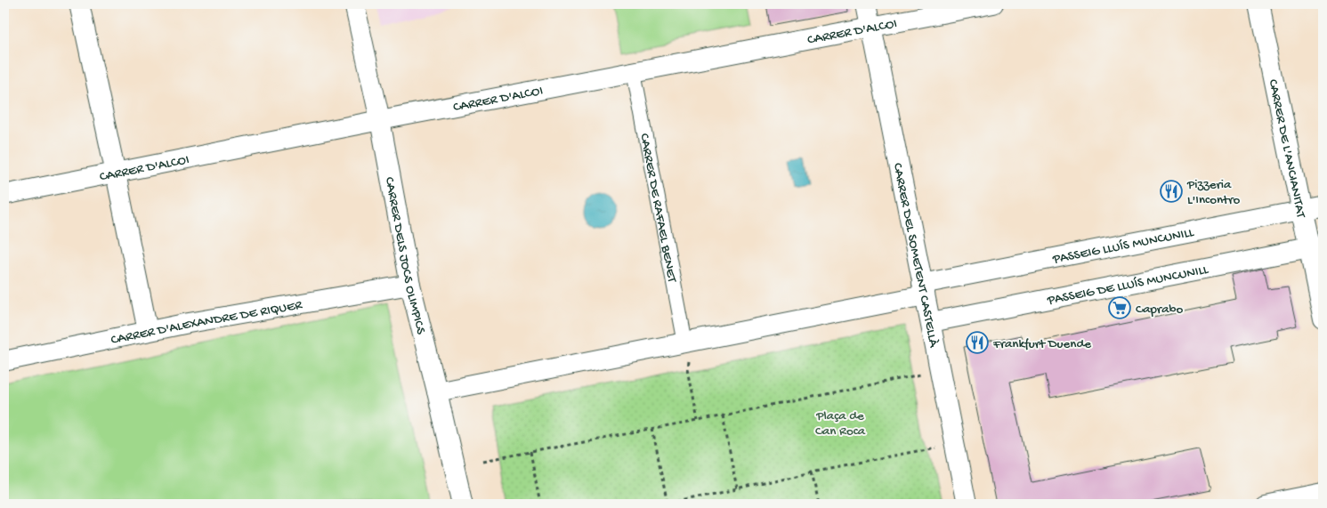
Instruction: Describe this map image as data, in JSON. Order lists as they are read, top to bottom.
{
  "streets": {
    "street": [
      "CARRER D'ALCOI",
      "CARRER DE L'ANCIANITAT",
      "CARRER DE RAFAEL BENET",
      "PASSEIG LLUÍS MUNCUNILL",
      "CARRER DEL SOMETENT CASTELLÀ",
      "CARRER DELS JOCS OLIMPICS",
      "PASSEIG DE LLUÍS MUNCUNILL",
      "CARRER D'ALEXANDRE DE RIQUER"
    ]
  },
  "crossings": [
    ["CARRER D'ALCOI", "CARRER DE RAFAEL BENET"],
    ["CARRER D'ALCOI", "CARRER DEL SOMETENT CASTELLÀ"],
    ["CARRER D'ALCOI", "CARRER DELS JOCS OLIMPICS"],
    ["CARRER DE L'ANCIANITAT", "PASSEIG LLUÍS MUNCUNILL"],
    ["CARRER DE L'ANCIANITAT", "PASSEIG DE LLUÍS MUNCUNILL"],
    ["PASSEIG LLUÍS MUNCUNILL", "CARRER DEL SOMETENT CASTELLÀ"],
    ["CARRER DEL SOMETENT CASTELLÀ", "PASSEIG DE LLUÍS MUNCUNILL"],
    ["CARRER DELS JOCS OLIMPICS", "CARRER D'ALEXANDRE DE RIQUER"]
  ],
  "parks": ["Plaça de Can Roca"],
  "places": {
    "restaurant": ["Pizzeria L'Incontro", "Frankfurt Duende"],
    "supermarket": ["Caprabo"]
  }
}
